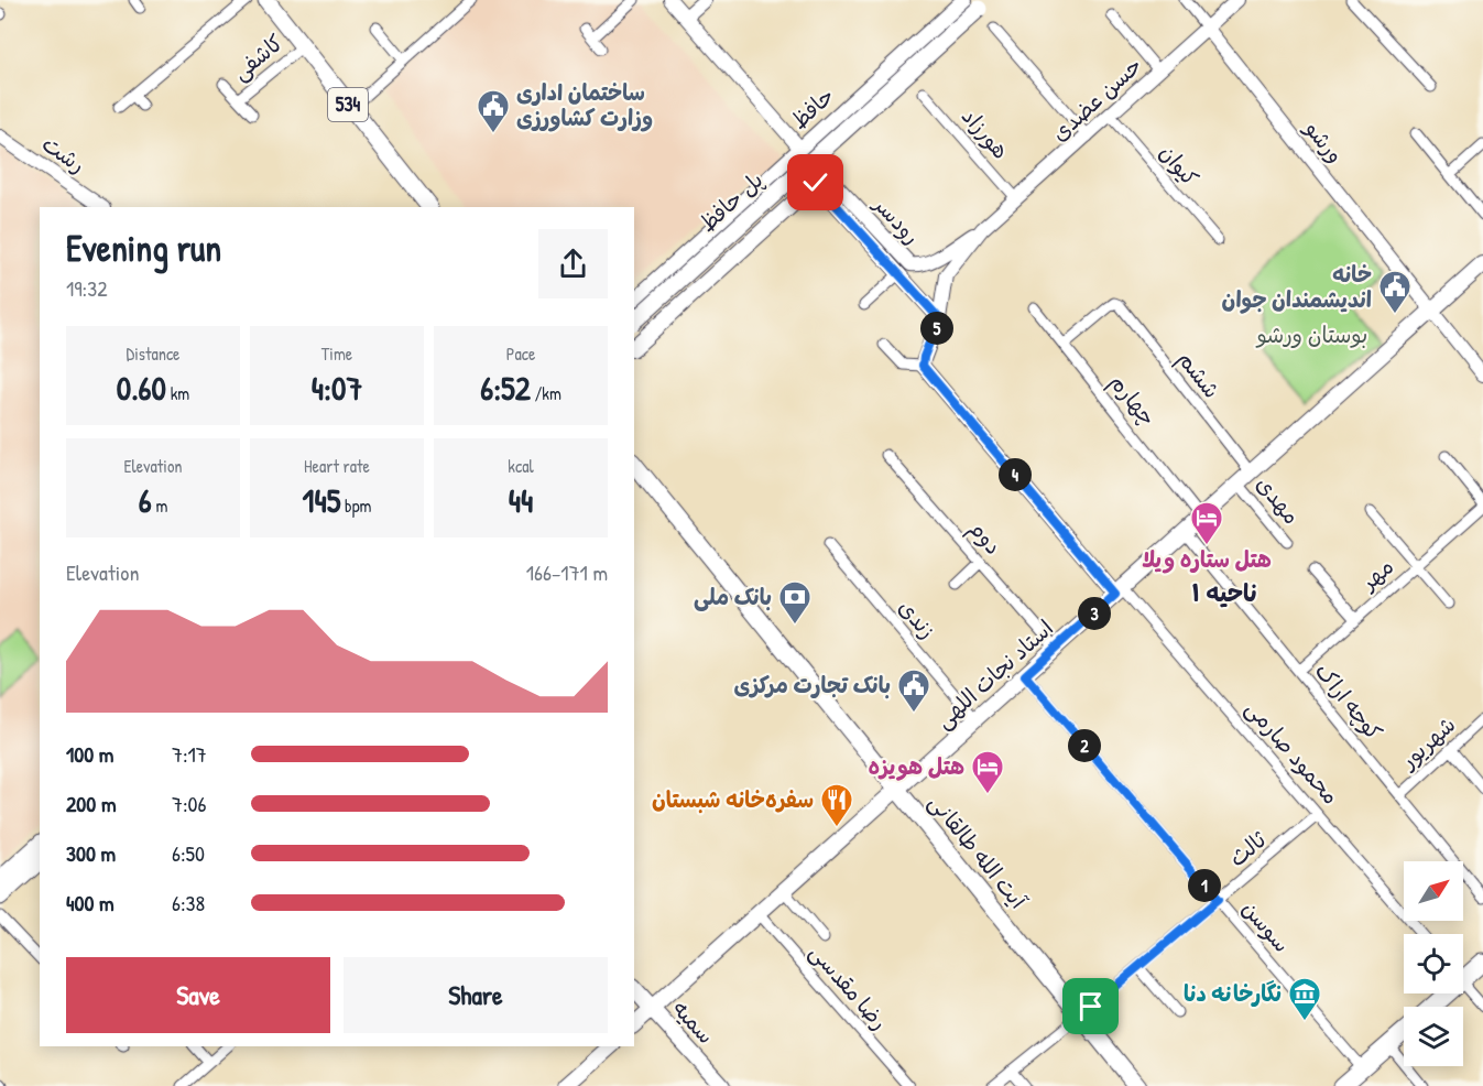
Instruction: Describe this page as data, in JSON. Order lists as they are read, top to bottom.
{
  "streets": {
    "main road": [
      "534",
      "حافظ",
      "پل حافظ",
      "استاد نجات اللهی",
      "آیت الله طالقانی",
      "سمیه"
    ],
    "street": [
      "کاشفی",
      "حسن عضدی",
      "هورزاد",
      "ورشو",
      "رشت",
      "کیوان",
      "رودسر",
      "ششم",
      "چهارم",
      "مهدی",
      "دوم",
      "مهر",
      "زندی",
      "کوچه اراک",
      "شهریور",
      "محمود صارمی",
      "ثالث",
      "سوسن",
      "رضا مقدسی"
    ]
  },
  "crossings": [
    ["کاشفی", "534"],
    ["حسن عضدی", "هورزاد"],
    ["حسن عضدی", "ورشو"],
    ["حسن عضدی", "کیوان"],
    ["حسن عضدی", "رودسر"],
    ["حافظ", "پل حافظ"],
    ["ورشو", "استاد نجات اللهی"],
    ["ششم", "چهارم"],
    ["ششم", "مهدی"],
    ["ششم", "استاد نجات اللهی"],
    ["چهارم", "استاد نجات اللهی"],
    ["مهدی", "استاد نجات اللهی"],
    ["دوم", "استاد نجات اللهی"],
    ["مهر", "کوچه اراک"],
    ["زندی", "استاد نجات اللهی"],
    ["استاد نجات اللهی", "کوچه اراک"],
    ["استاد نجات اللهی", "محمود صارمی"],
    ["استاد نجات اللهی", "آیت الله طالقانی"],
    ["استاد نجات اللهی", "سوسن"],
    ["استاد نجات اللهی", "رضا مقدسی"],
    ["استاد نجات اللهی", "سمیه"],
    ["کوچه اراک", "شهریور"],
    ["محمود صارمی", "ثالث"],
    ["ثالث", "آیت الله طالقانی"],
    ["ثالث", "سوسن"]
  ],
  "districts": ["ناحیه ۱"],
  "parks": ["بوستان ورشو"],
  "places": {
    "public building": ["ساختمان اداری وزارت کشاورزی", "خانه اندیشمندان جوان", "بانک تجارت مرکزی"],
    "hotel": ["هتل ستاره ویلا", "هتل هویزه"],
    "bank": ["بانک ملی"],
    "restaurant": ["سفره‌خانه شبستان"],
    "museum": ["نگارخانه دنا"]
  },
  "north": "top right",
  "page": {
    "heading": ["Evening run", "19:32"],
    "pins": [
      "5",
      "4",
      "3",
      "2",
      "1"
    ],
    "stats": [
      ["Distance", "0.60 km"],
      ["Time", "4:07"],
      ["Pace", "6:52 /km"],
      ["Elevation", "6 m"],
      ["Heart rate", "145 bpm"],
      ["kcal", "44"]
    ],
    "chart": ["Elevation", "166–171 m"],
    "list": [
      {
        "name": "100 m",
        "note": "7:17"
      },
      {
        "name": "200 m",
        "note": "7:06"
      },
      {
        "name": "300 m",
        "note": "6:50"
      },
      {
        "name": "400 m",
        "note": "6:38"
      }
    ],
    "buttons": ["Save", "Share"]
  }
}
